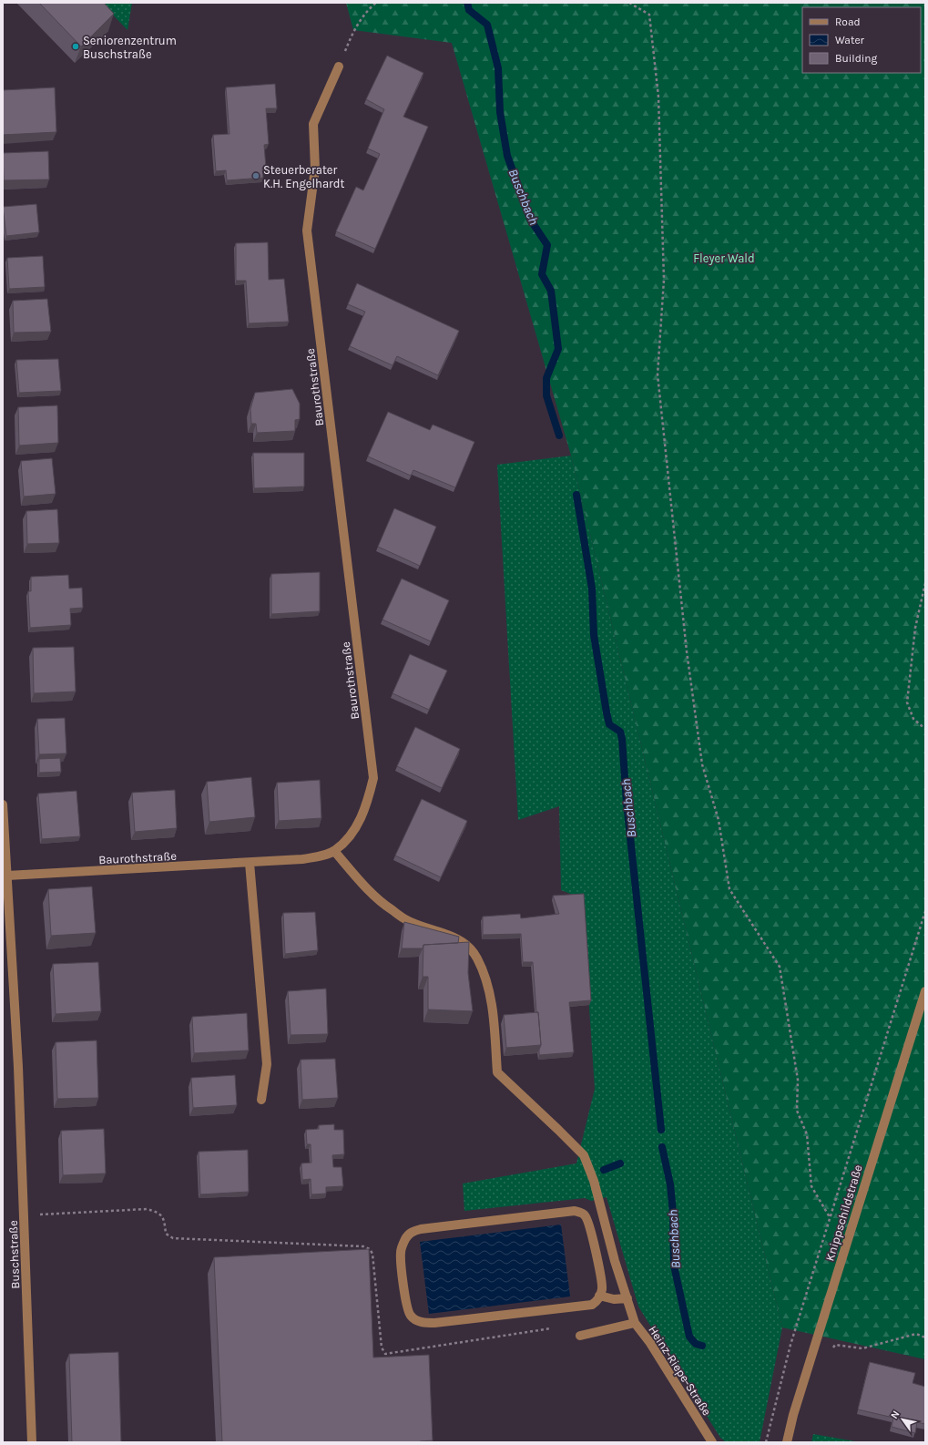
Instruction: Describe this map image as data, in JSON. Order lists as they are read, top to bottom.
{
  "streets": {
    "street": [
      "Baurothstraße",
      "Knippschildstraße",
      "Buschstraße",
      "Heinz-Riepe-Straße"
    ]
  },
  "crossings": [
    ["Baurothstraße", "Buschstraße"]
  ],
  "water": ["Buschbach"],
  "parks": ["Fleyer Wald"],
  "places": ["Seniorenzentrum Buschstraße", "Steuerberater K.H. Engelhardt"],
  "legend": ["Road", "Water", "Building"],
  "north": "top left"
}
